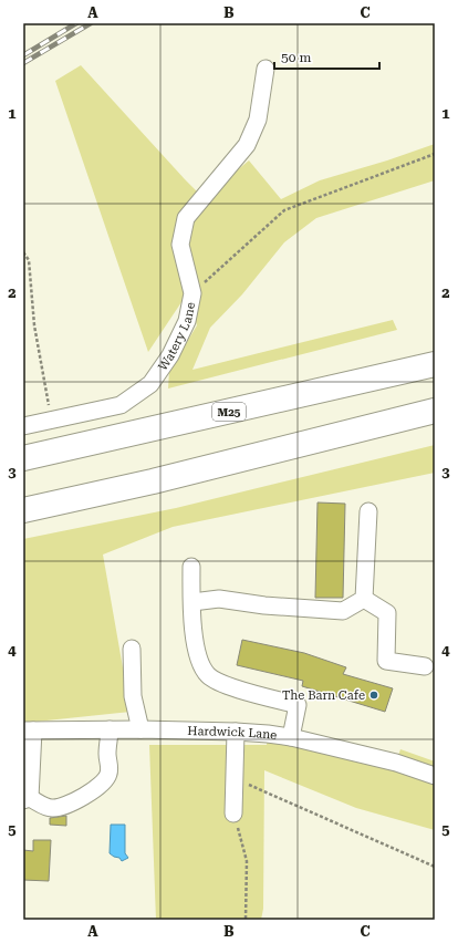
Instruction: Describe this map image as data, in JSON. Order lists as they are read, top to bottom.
{
  "streets": {
    "highway": ["M25"],
    "street": ["Watery Lane", "Hardwick Lane"]
  },
  "places": ["The Barn Cafe"],
  "scale_bar": "50 m",
  "grid": {
    "columns": ["A", "B", "C"],
    "rows": [
      "1",
      "2",
      "3",
      "4",
      "5"
    ]
  }
}
